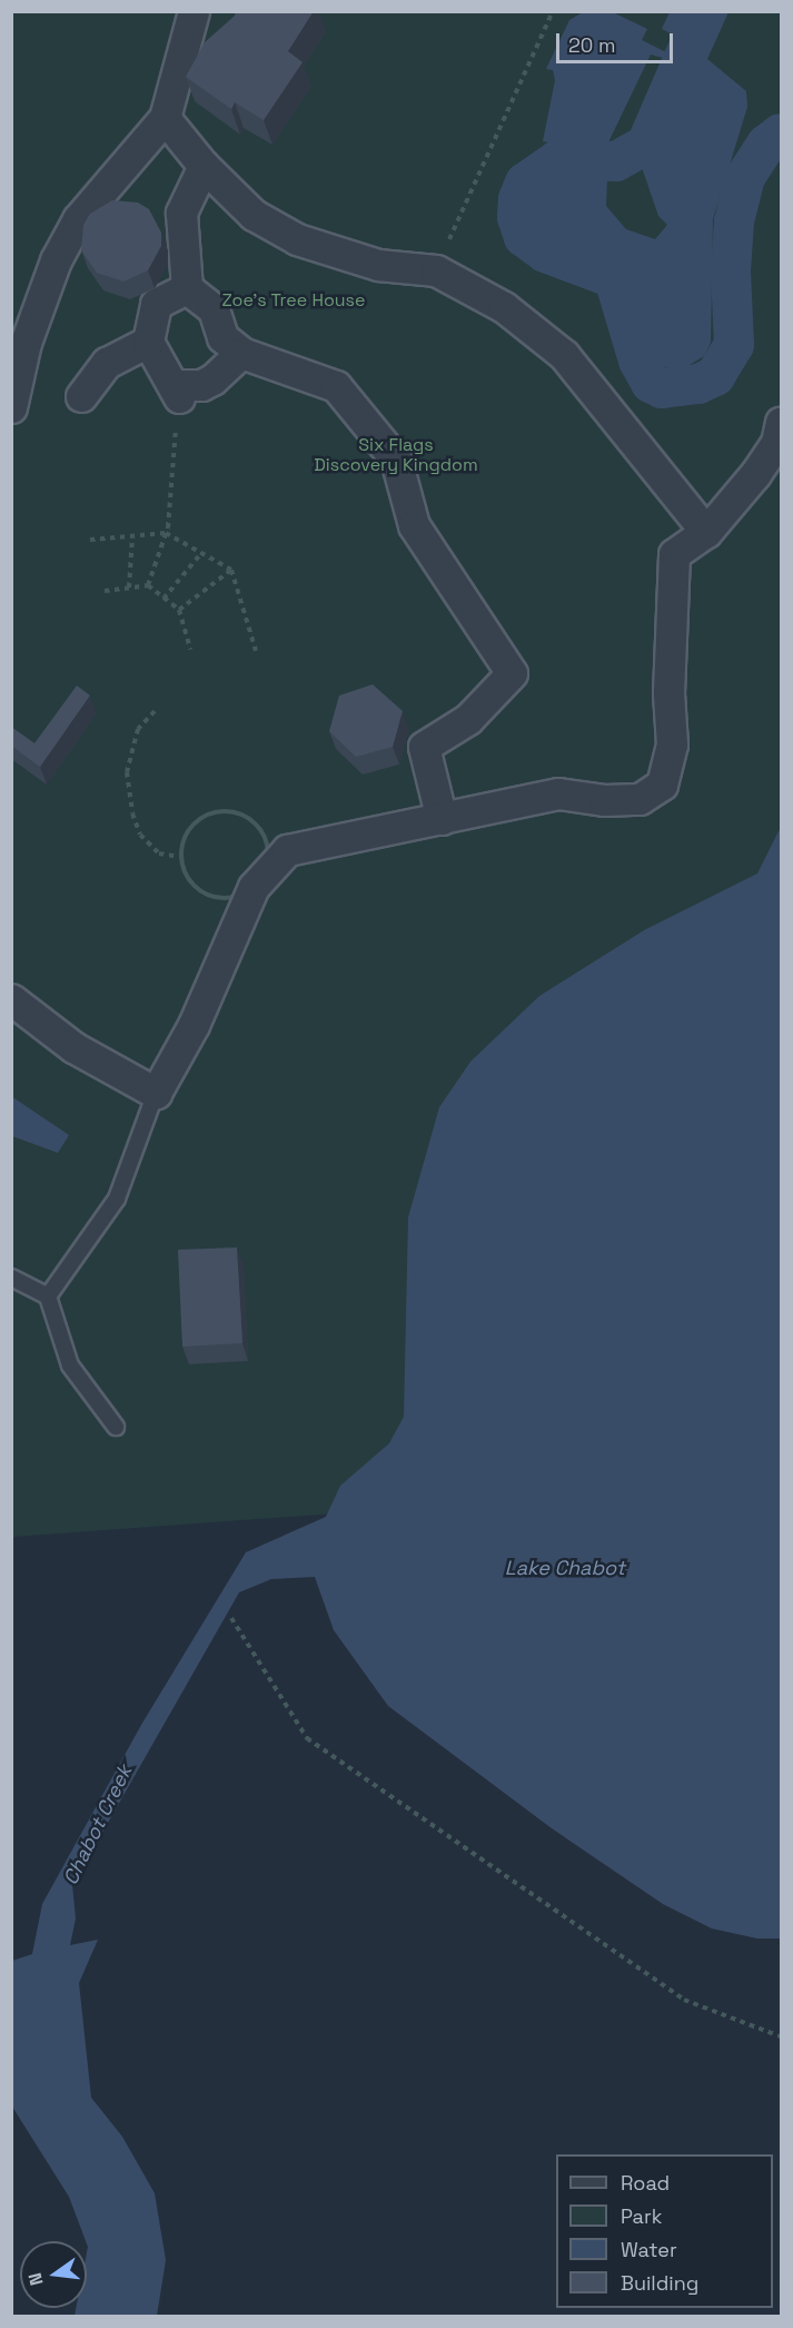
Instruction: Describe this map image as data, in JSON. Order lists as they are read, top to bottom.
{
  "water": ["Lake Chabot", "Chabot Creek"],
  "parks": ["Zoe's Tree House", "Six Flags Discovery Kingdom"],
  "legend": [
    "Road",
    "Park",
    "Water",
    "Building"
  ],
  "scale_bar": "20 m",
  "north": "left"
}
